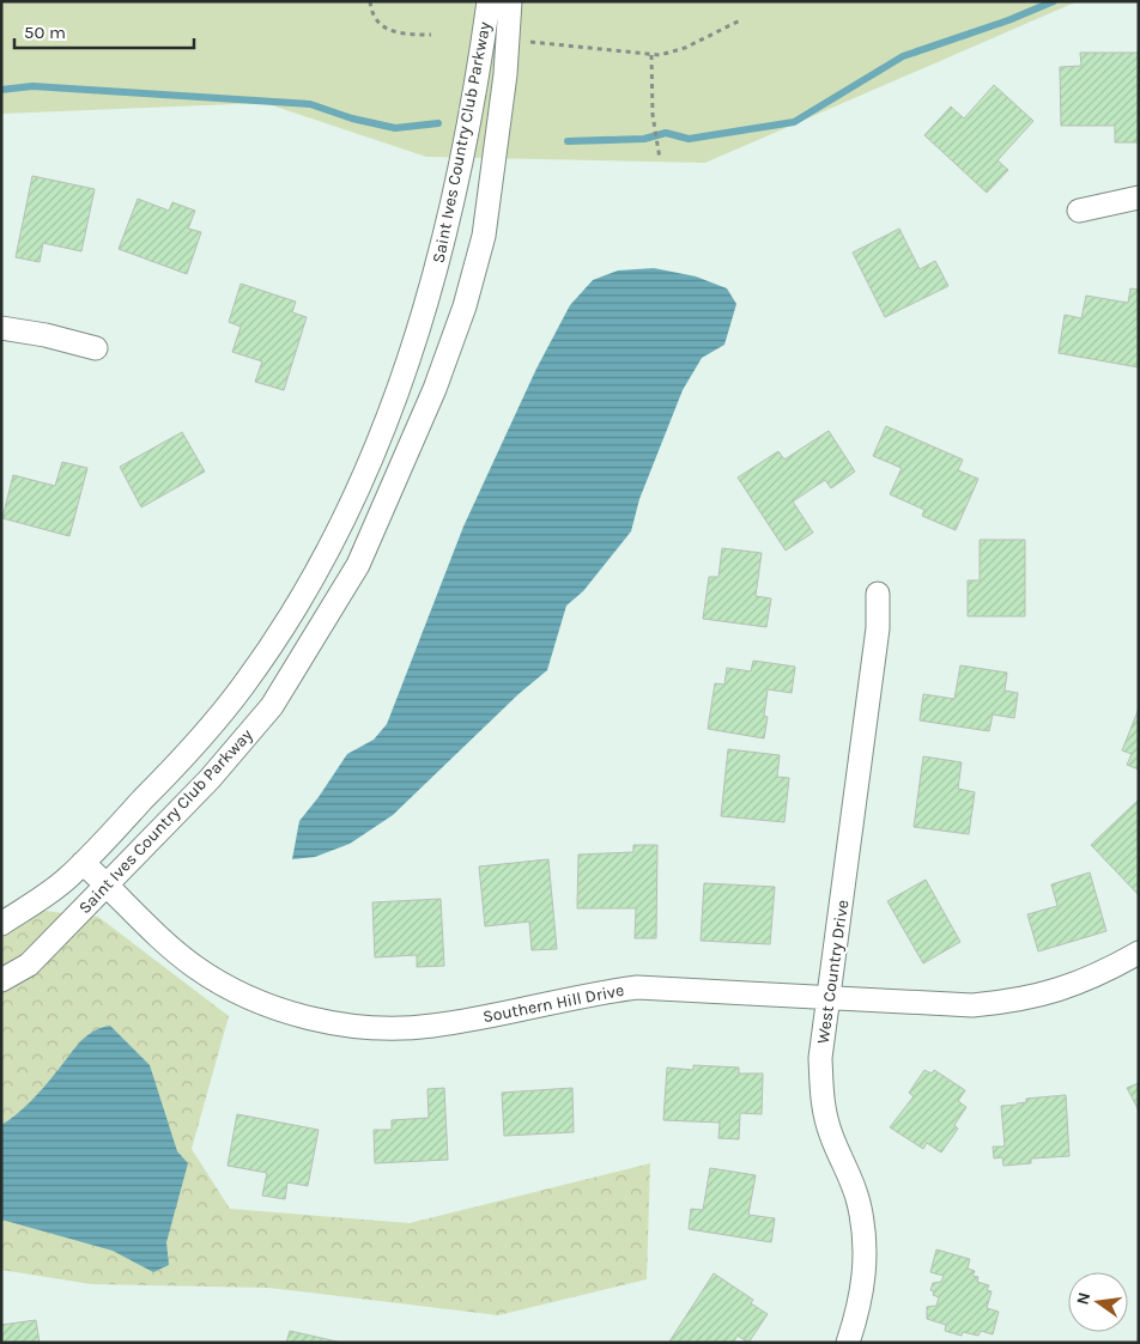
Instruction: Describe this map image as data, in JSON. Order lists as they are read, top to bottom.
{
  "streets": {
    "street": ["Saint Ives Country Club Parkway", "West Country Drive", "Southern Hill Drive"]
  },
  "crossings": [
    ["Saint Ives Country Club Parkway", "Southern Hill Drive"],
    ["West Country Drive", "Southern Hill Drive"]
  ],
  "scale_bar": "50 m",
  "north": "left"
}
